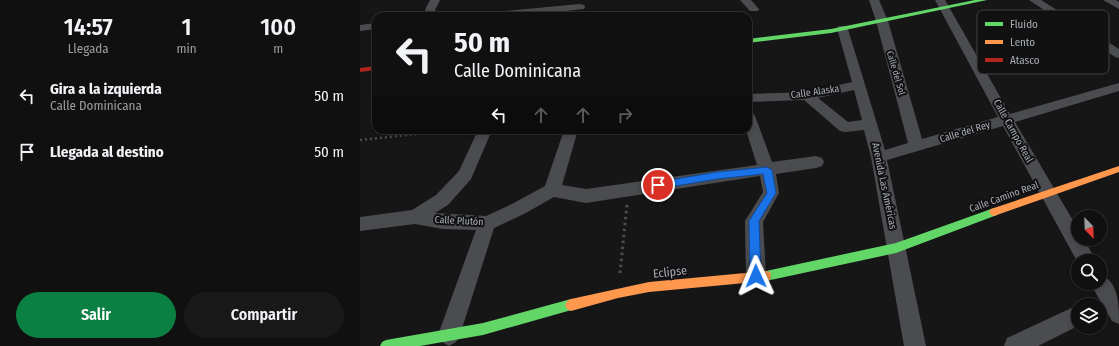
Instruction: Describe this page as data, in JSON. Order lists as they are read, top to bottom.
{
  "streets": {
    "street": [
      "Calle del Sol",
      "Calle Alaska",
      "Calle Campo Real",
      "Calle del Rey",
      "Avenida Las Américas",
      "Calle Camino Real",
      "Calle Plutón",
      "Eclipse"
    ]
  },
  "crossings": [
    ["Calle del Sol", "Calle del Rey"],
    ["Calle Alaska", "Avenida Las Américas"],
    ["Calle Campo Real", "Calle del Rey"],
    ["Calle Campo Real", "Calle Camino Real"],
    ["Calle del Rey", "Avenida Las Américas"],
    ["Avenida Las Américas", "Calle Camino Real"],
    ["Avenida Las Américas", "Eclipse"],
    ["Calle Camino Real", "Eclipse"]
  ],
  "legend": ["Fluido", "Lento", "Atasco"],
  "north": "bottom right",
  "page": {
    "eta": [
      "14:57",
      "Llegada",
      "1",
      "min",
      "100",
      "m"
    ],
    "turn": ["50 m", "Calle Dominicana"],
    "list": [
      {
        "name": "Gira a la izquierda",
        "note": "Calle Dominicana",
        "value": "50 m"
      },
      {
        "name": "Llegada al destino",
        "value": "50 m"
      }
    ],
    "buttons": ["Salir", "Compartir"]
  }
}
